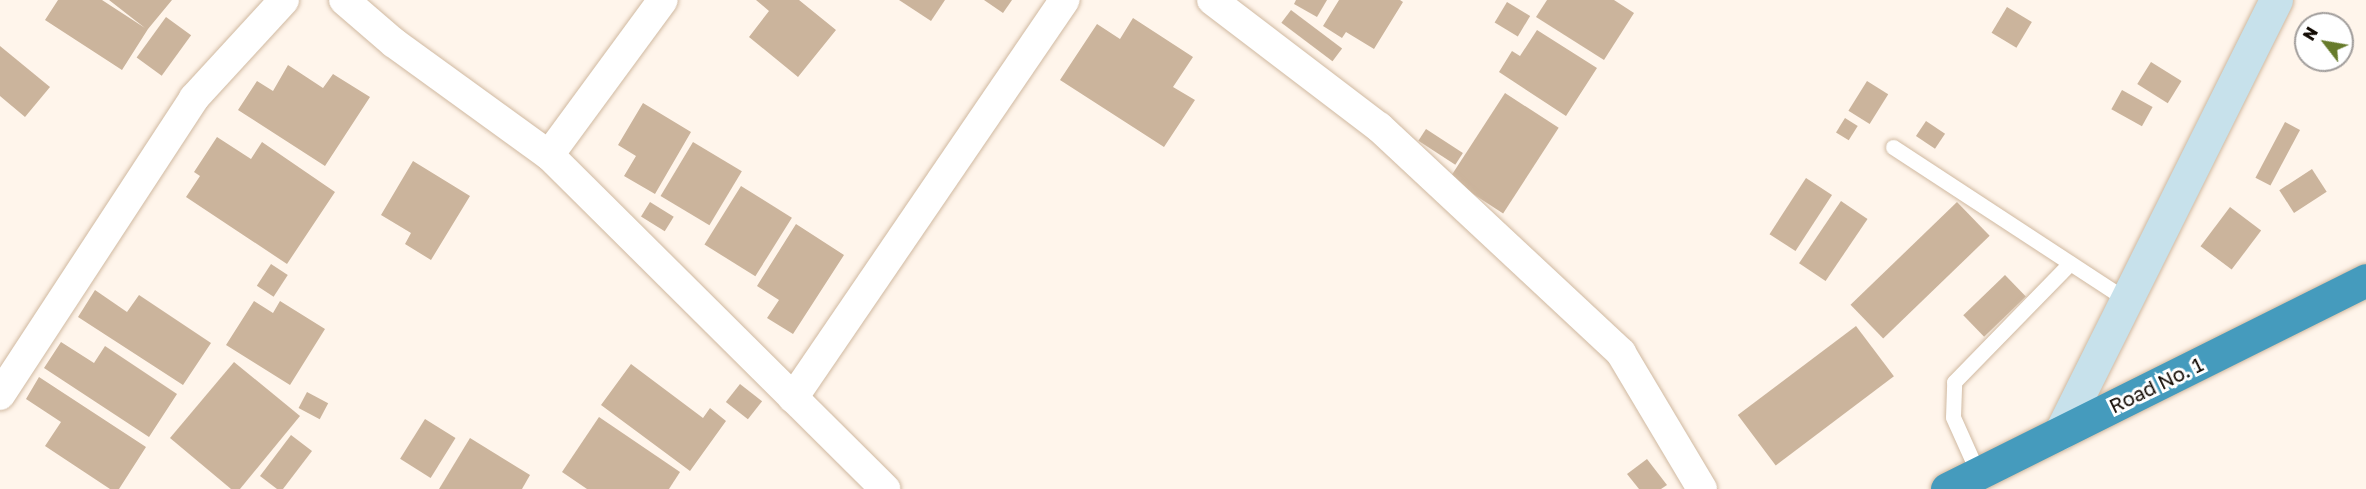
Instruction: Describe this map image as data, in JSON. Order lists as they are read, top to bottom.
{
  "streets": {
    "highway": ["Road No. 1"]
  },
  "north": "top left"
}
